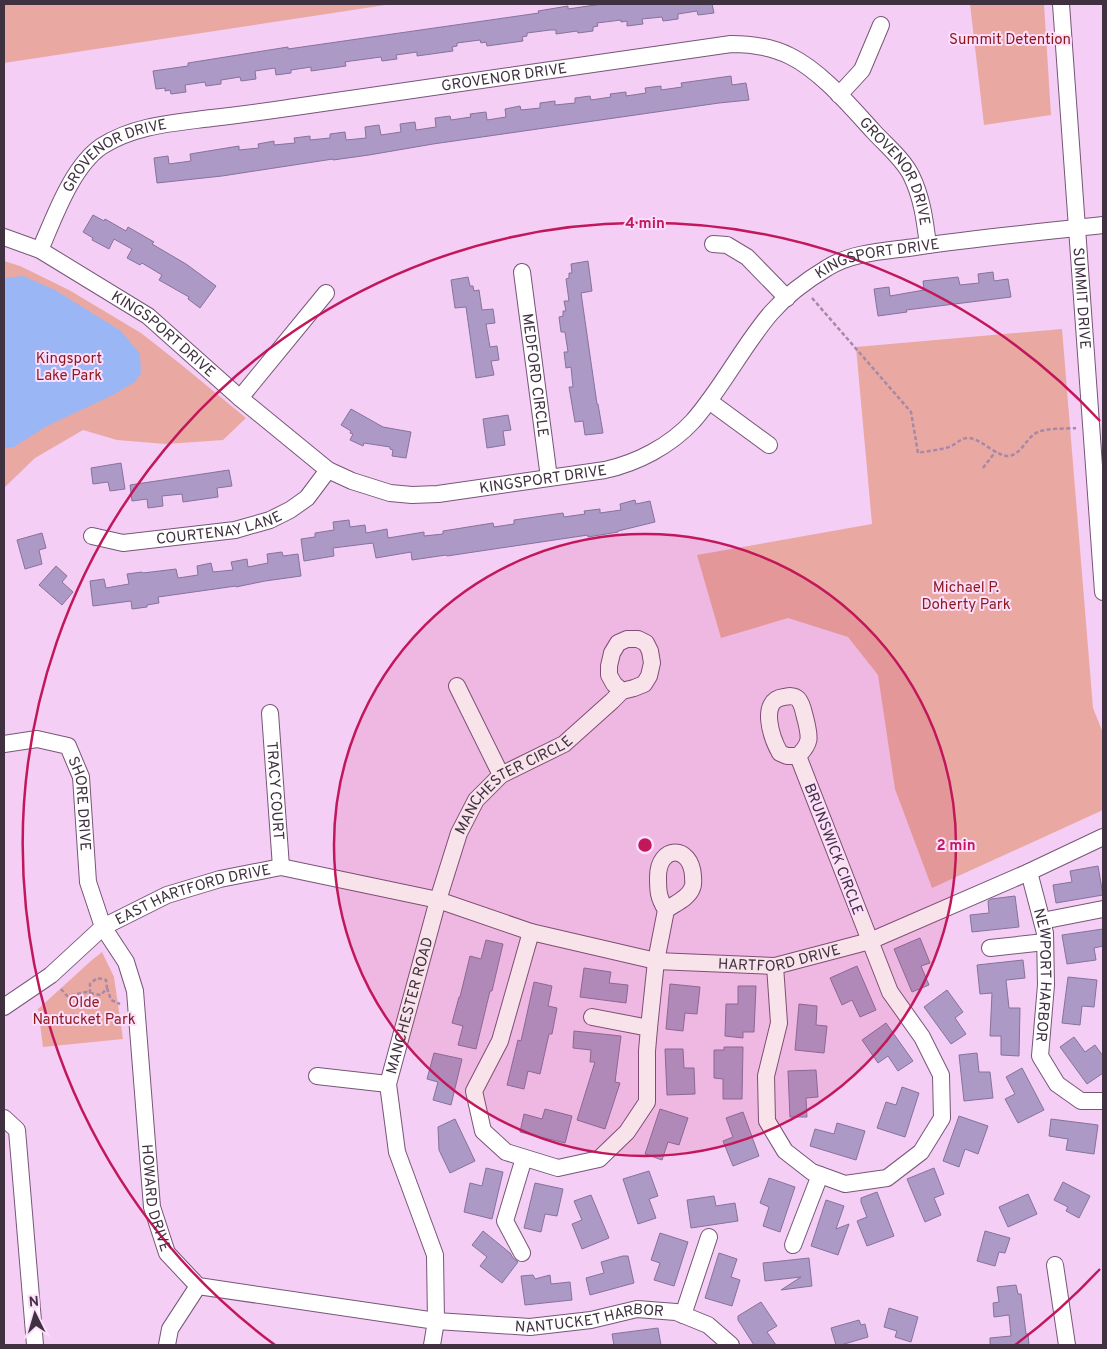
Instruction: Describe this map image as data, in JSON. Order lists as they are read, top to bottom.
{
  "streets": {
    "street": [
      "GROVENOR DRIVE",
      "KINGSPORT DRIVE",
      "SUMMIT DRIVE",
      "MEDFORD CIRCLE",
      "COURTENAY LANE",
      "MANCHESTER CIRCLE",
      "TRACY COURT",
      "SHORE DRIVE",
      "BRUNSWICK CIRCLE",
      "EAST HARTFORD DRIVE",
      "HARTFORD DRIVE",
      "NEWPORT HARBOR",
      "MANCHESTER ROAD",
      "HOWARD DRIVE",
      "NANTUCKET HARBOR"
    ]
  },
  "crossings": [
    ["GROVENOR DRIVE", "KINGSPORT DRIVE"],
    ["KINGSPORT DRIVE", "SUMMIT DRIVE"],
    ["KINGSPORT DRIVE", "MEDFORD CIRCLE"],
    ["KINGSPORT DRIVE", "COURTENAY LANE"],
    ["MANCHESTER CIRCLE", "EAST HARTFORD DRIVE"],
    ["MANCHESTER CIRCLE", "HARTFORD DRIVE"],
    ["MANCHESTER CIRCLE", "MANCHESTER ROAD"],
    ["TRACY COURT", "EAST HARTFORD DRIVE"],
    ["SHORE DRIVE", "EAST HARTFORD DRIVE"],
    ["SHORE DRIVE", "HOWARD DRIVE"],
    ["BRUNSWICK CIRCLE", "HARTFORD DRIVE"],
    ["EAST HARTFORD DRIVE", "HARTFORD DRIVE"],
    ["EAST HARTFORD DRIVE", "MANCHESTER ROAD"],
    ["EAST HARTFORD DRIVE", "HOWARD DRIVE"],
    ["HARTFORD DRIVE", "NEWPORT HARBOR"],
    ["HARTFORD DRIVE", "MANCHESTER ROAD"],
    ["MANCHESTER ROAD", "NANTUCKET HARBOR"]
  ],
  "parks": [
    "Summit Detention",
    "Kingsport Lake Park",
    "Michael P. Doherty Park",
    "Olde Nantucket Park"
  ],
  "north": "top",
  "rings": ["4 min", "2 min"]
}
